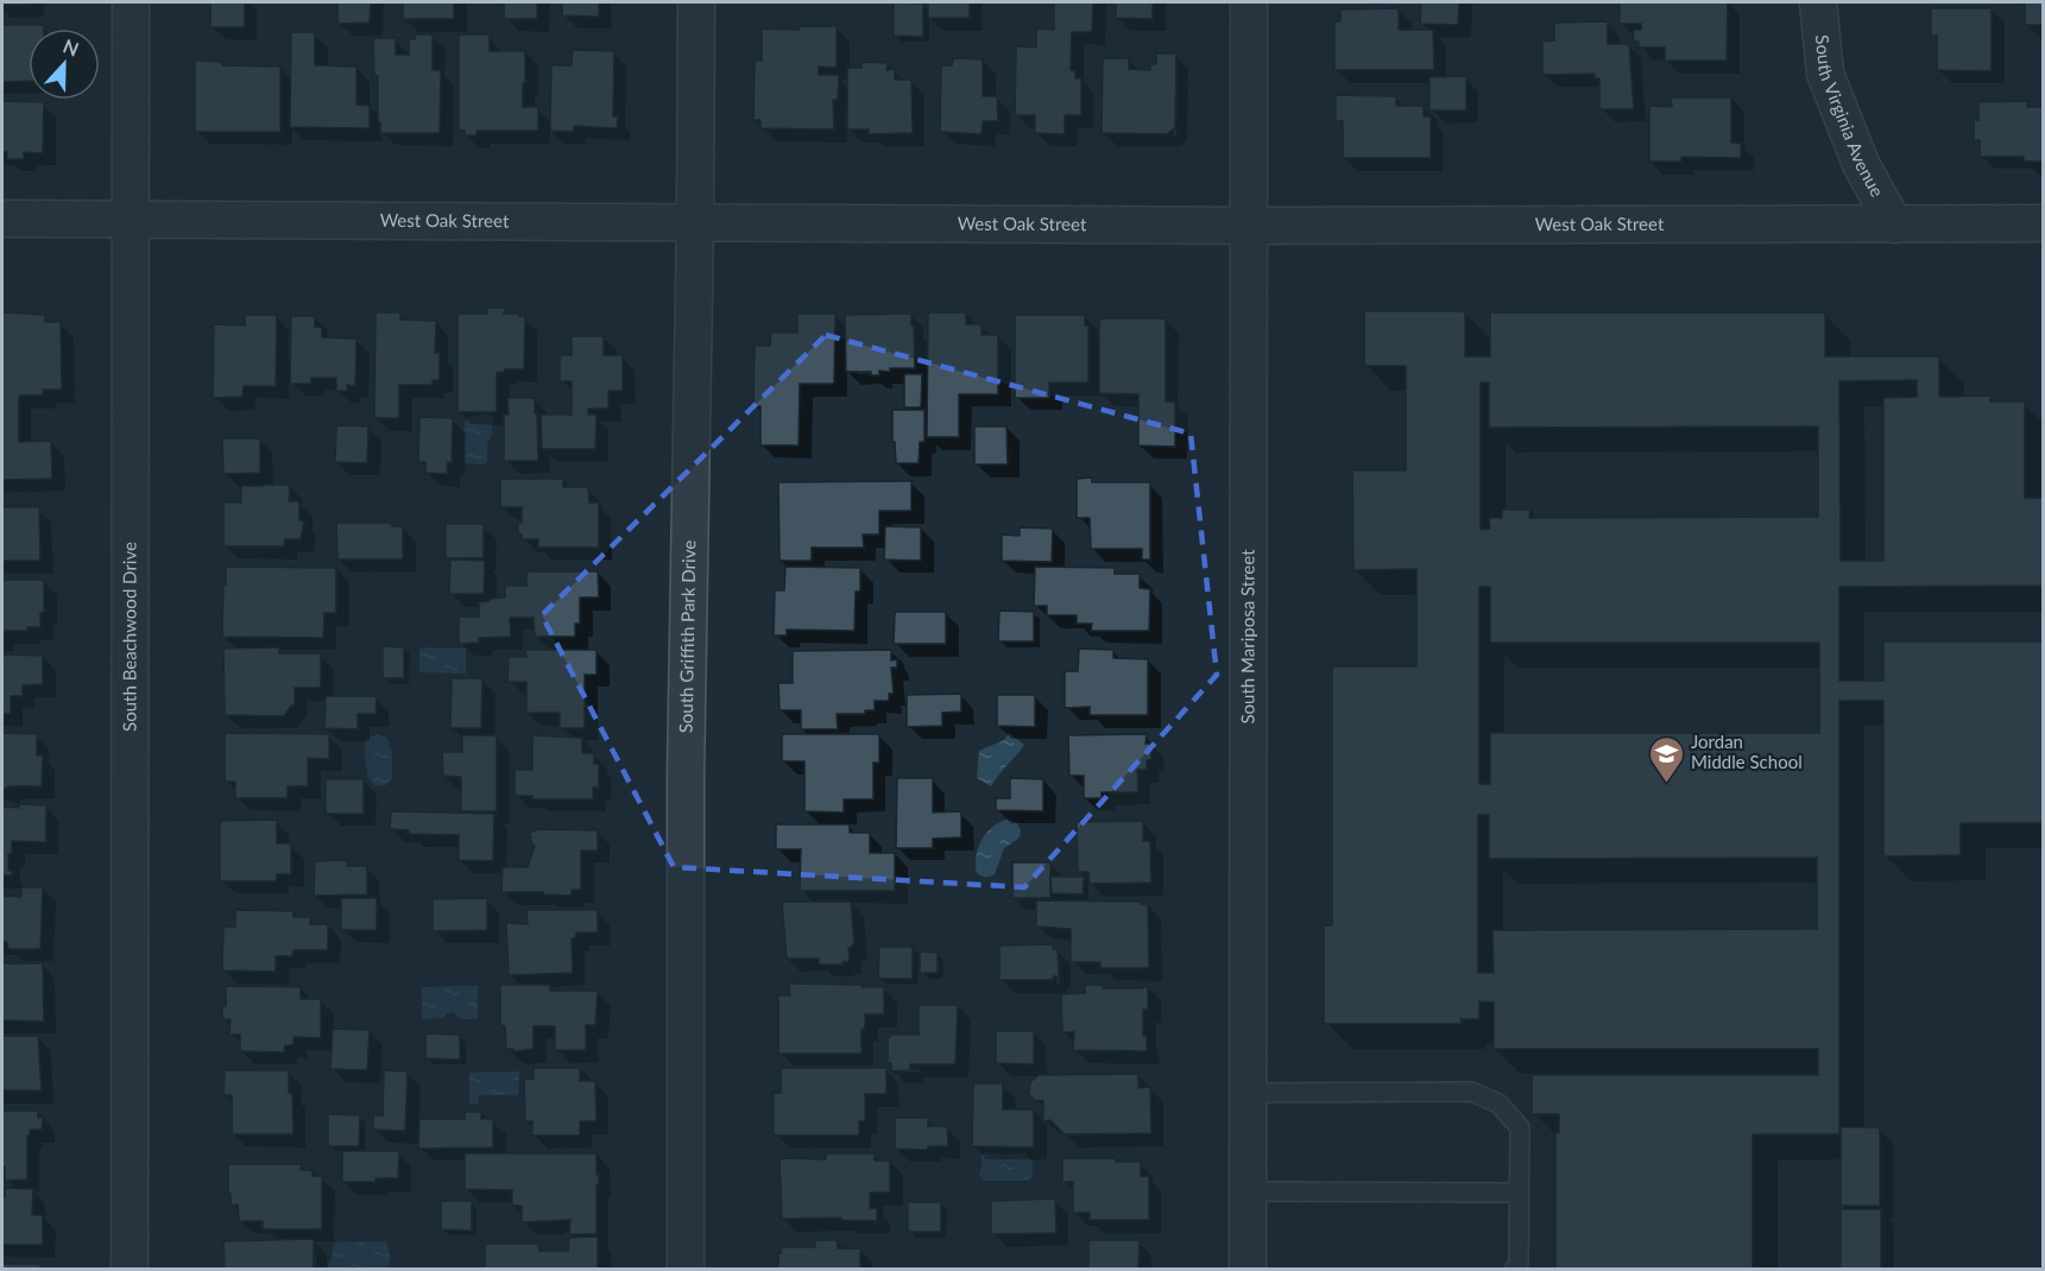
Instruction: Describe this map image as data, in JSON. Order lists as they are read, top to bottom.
{
  "streets": {
    "street": [
      "South Virginia Avenue",
      "West Oak Street",
      "South Beachwood Drive",
      "South Griffith Park Drive",
      "South Mariposa Street"
    ]
  },
  "crossings": [
    ["South Virginia Avenue", "West Oak Street"],
    ["West Oak Street", "South Beachwood Drive"],
    ["West Oak Street", "South Griffith Park Drive"],
    ["West Oak Street", "South Mariposa Street"]
  ],
  "places": {
    "school or university": ["Jordan Middle School"]
  },
  "north": "top"
}
